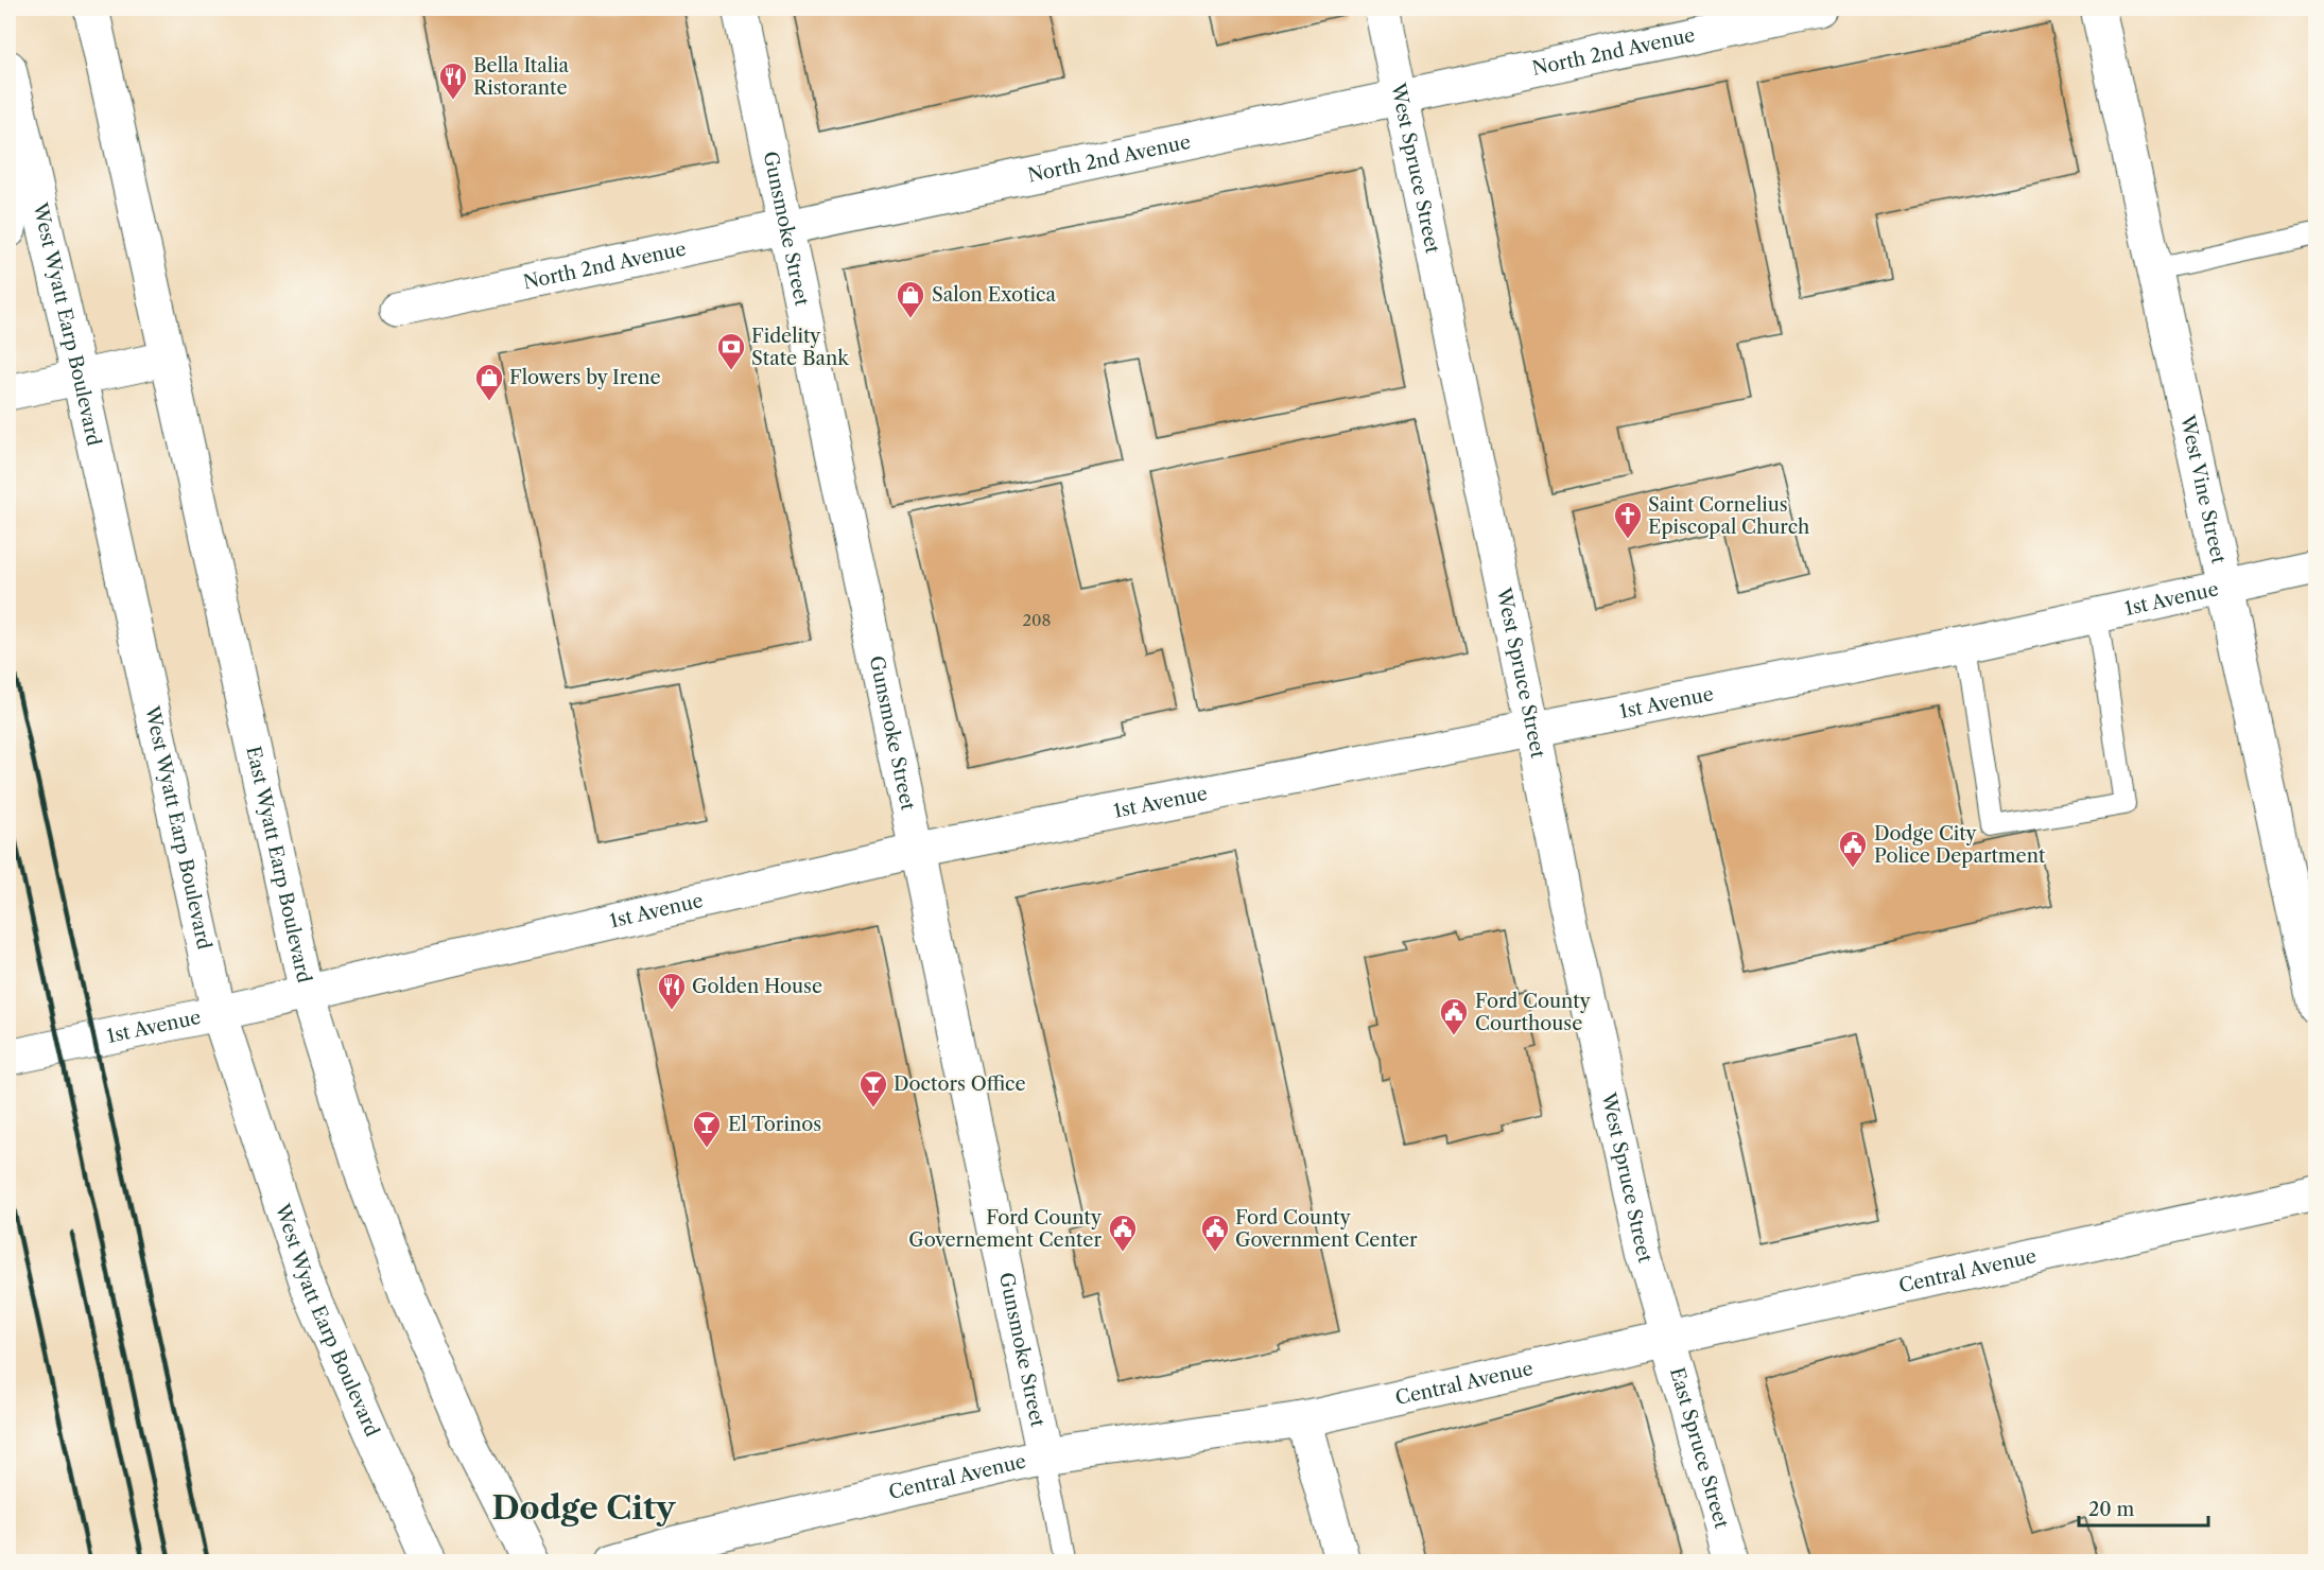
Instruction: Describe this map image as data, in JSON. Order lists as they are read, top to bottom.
{
  "streets": {
    "street": [
      "North 2nd Avenue",
      "West Spruce Street",
      "Gunsmoke Street",
      "West Wyatt Earp Boulevard",
      "West Vine Street",
      "1st Avenue",
      "East Wyatt Earp Boulevard",
      "Central Avenue",
      "East Spruce Street"
    ]
  },
  "crossings": [
    ["North 2nd Avenue", "West Spruce Street"],
    ["North 2nd Avenue", "Gunsmoke Street"],
    ["West Spruce Street", "1st Avenue"],
    ["West Spruce Street", "Central Avenue"],
    ["West Spruce Street", "East Spruce Street"],
    ["Gunsmoke Street", "1st Avenue"],
    ["Gunsmoke Street", "Central Avenue"],
    ["West Wyatt Earp Boulevard", "1st Avenue"],
    ["West Vine Street", "1st Avenue"],
    ["1st Avenue", "East Wyatt Earp Boulevard"],
    ["Central Avenue", "East Spruce Street"]
  ],
  "districts": ["Dodge City"],
  "places": {
    "restaurant": ["Bella Italia Ristorante", "Golden House"],
    "shop": ["Salon Exotica", "Flowers by Irene"],
    "bank": ["Fidelity State Bank"],
    "church": ["Saint Cornelius Episcopal Church"],
    "public building": [
      "Dodge City Police Department",
      "Ford County Courthouse",
      "Ford County Governement Center",
      "Ford County Government Center"
    ],
    "bar": ["Doctors Office", "El Torinos"]
  },
  "house_numbers": ["208"],
  "scale_bar": "20 m"
}
